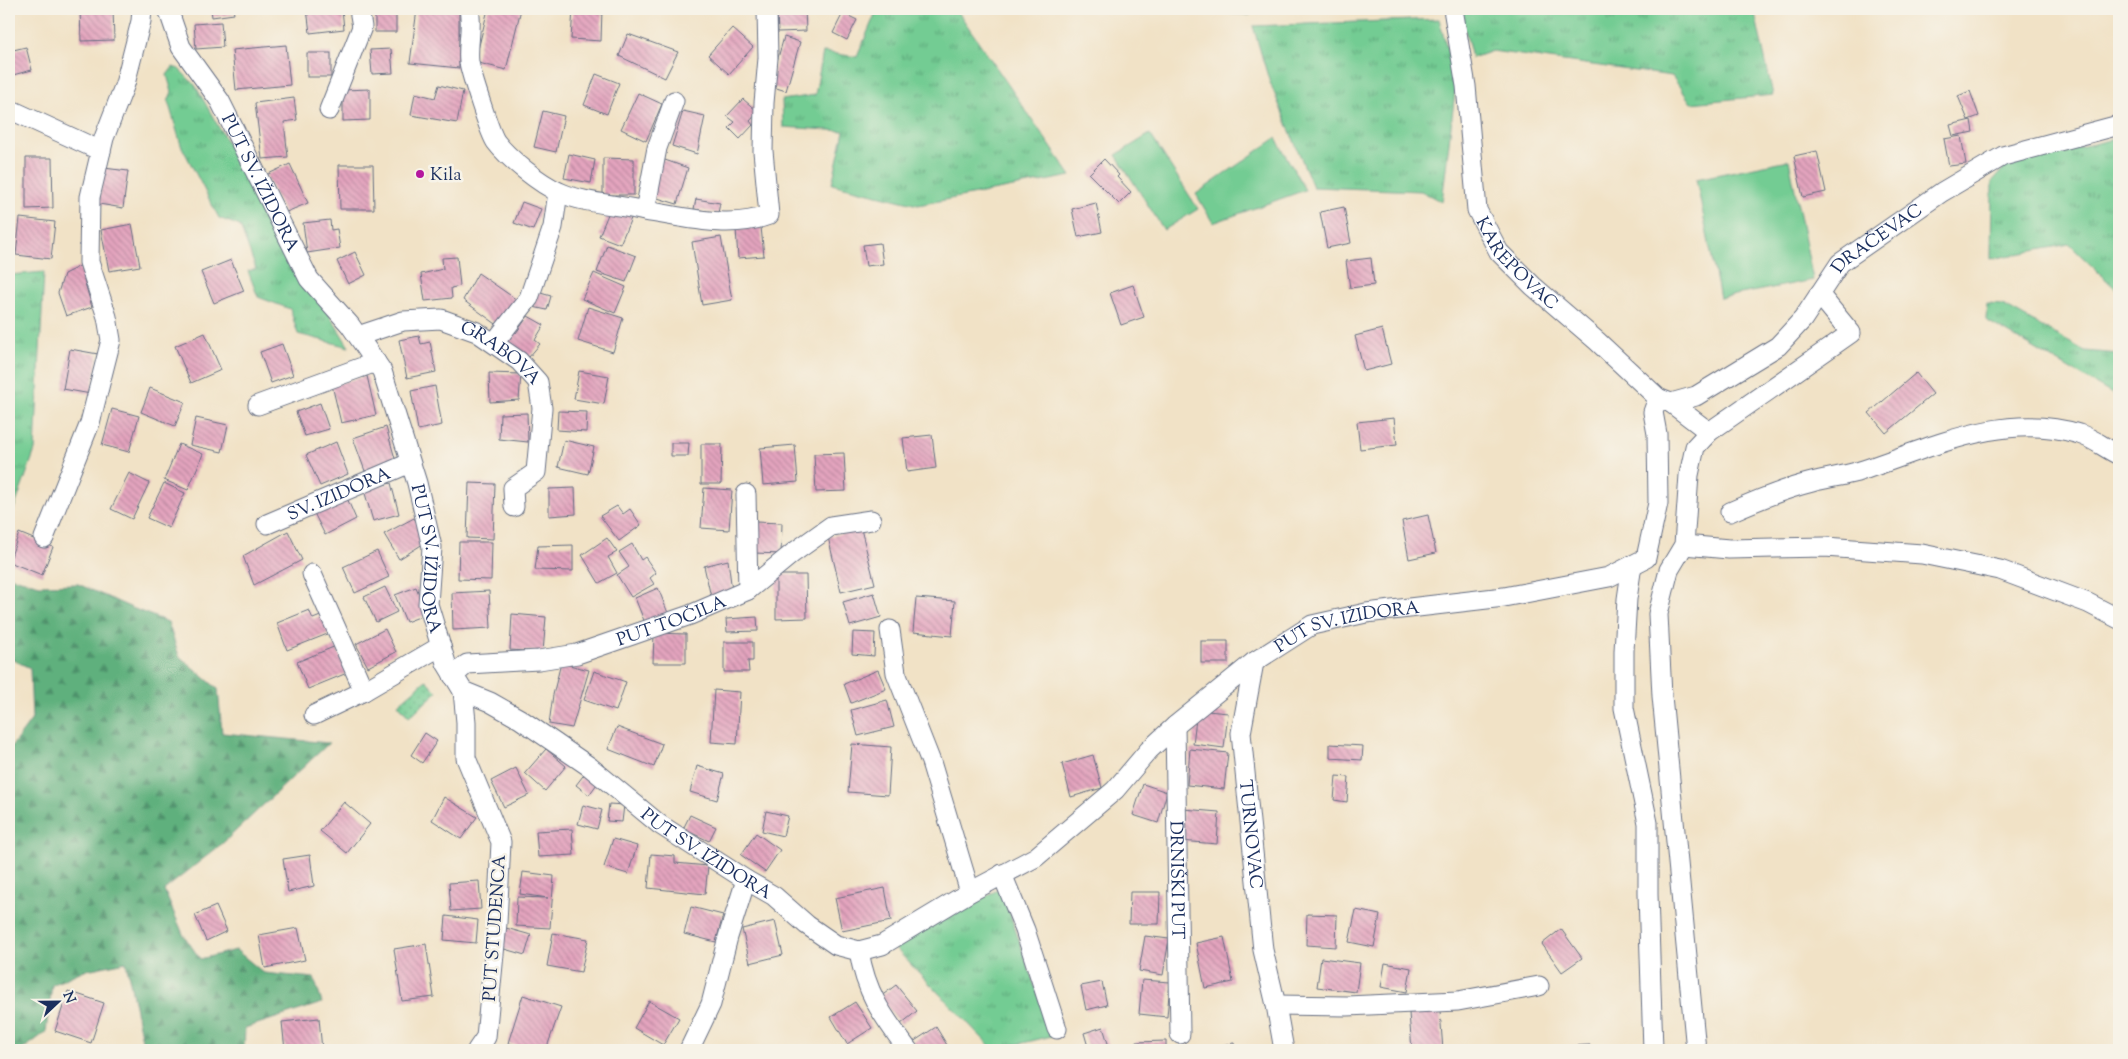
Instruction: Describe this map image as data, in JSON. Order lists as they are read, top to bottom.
{
  "streets": {
    "street": [
      "PUT SV. IŽIDORA",
      "DRAČEVAC",
      "KAREPOVAC",
      "GRABOVA",
      "SV. IZIDORA",
      "PUT TOČILA",
      "TURNOVAC",
      "DRNIŠKI PUT",
      "PUT STUDENCA"
    ]
  },
  "crossings": [
    ["PUT SV. IŽIDORA", "DRAČEVAC"],
    ["PUT SV. IŽIDORA", "KAREPOVAC"],
    ["PUT SV. IŽIDORA", "GRABOVA"],
    ["PUT SV. IŽIDORA", "SV. IZIDORA"],
    ["PUT SV. IŽIDORA", "PUT TOČILA"],
    ["PUT SV. IŽIDORA", "TURNOVAC"],
    ["PUT SV. IŽIDORA", "DRNIŠKI PUT"],
    ["PUT SV. IŽIDORA", "PUT STUDENCA"],
    ["DRAČEVAC", "KAREPOVAC"],
    ["PUT TOČILA", "PUT STUDENCA"]
  ],
  "places": ["Kila"],
  "north": "right"
}
